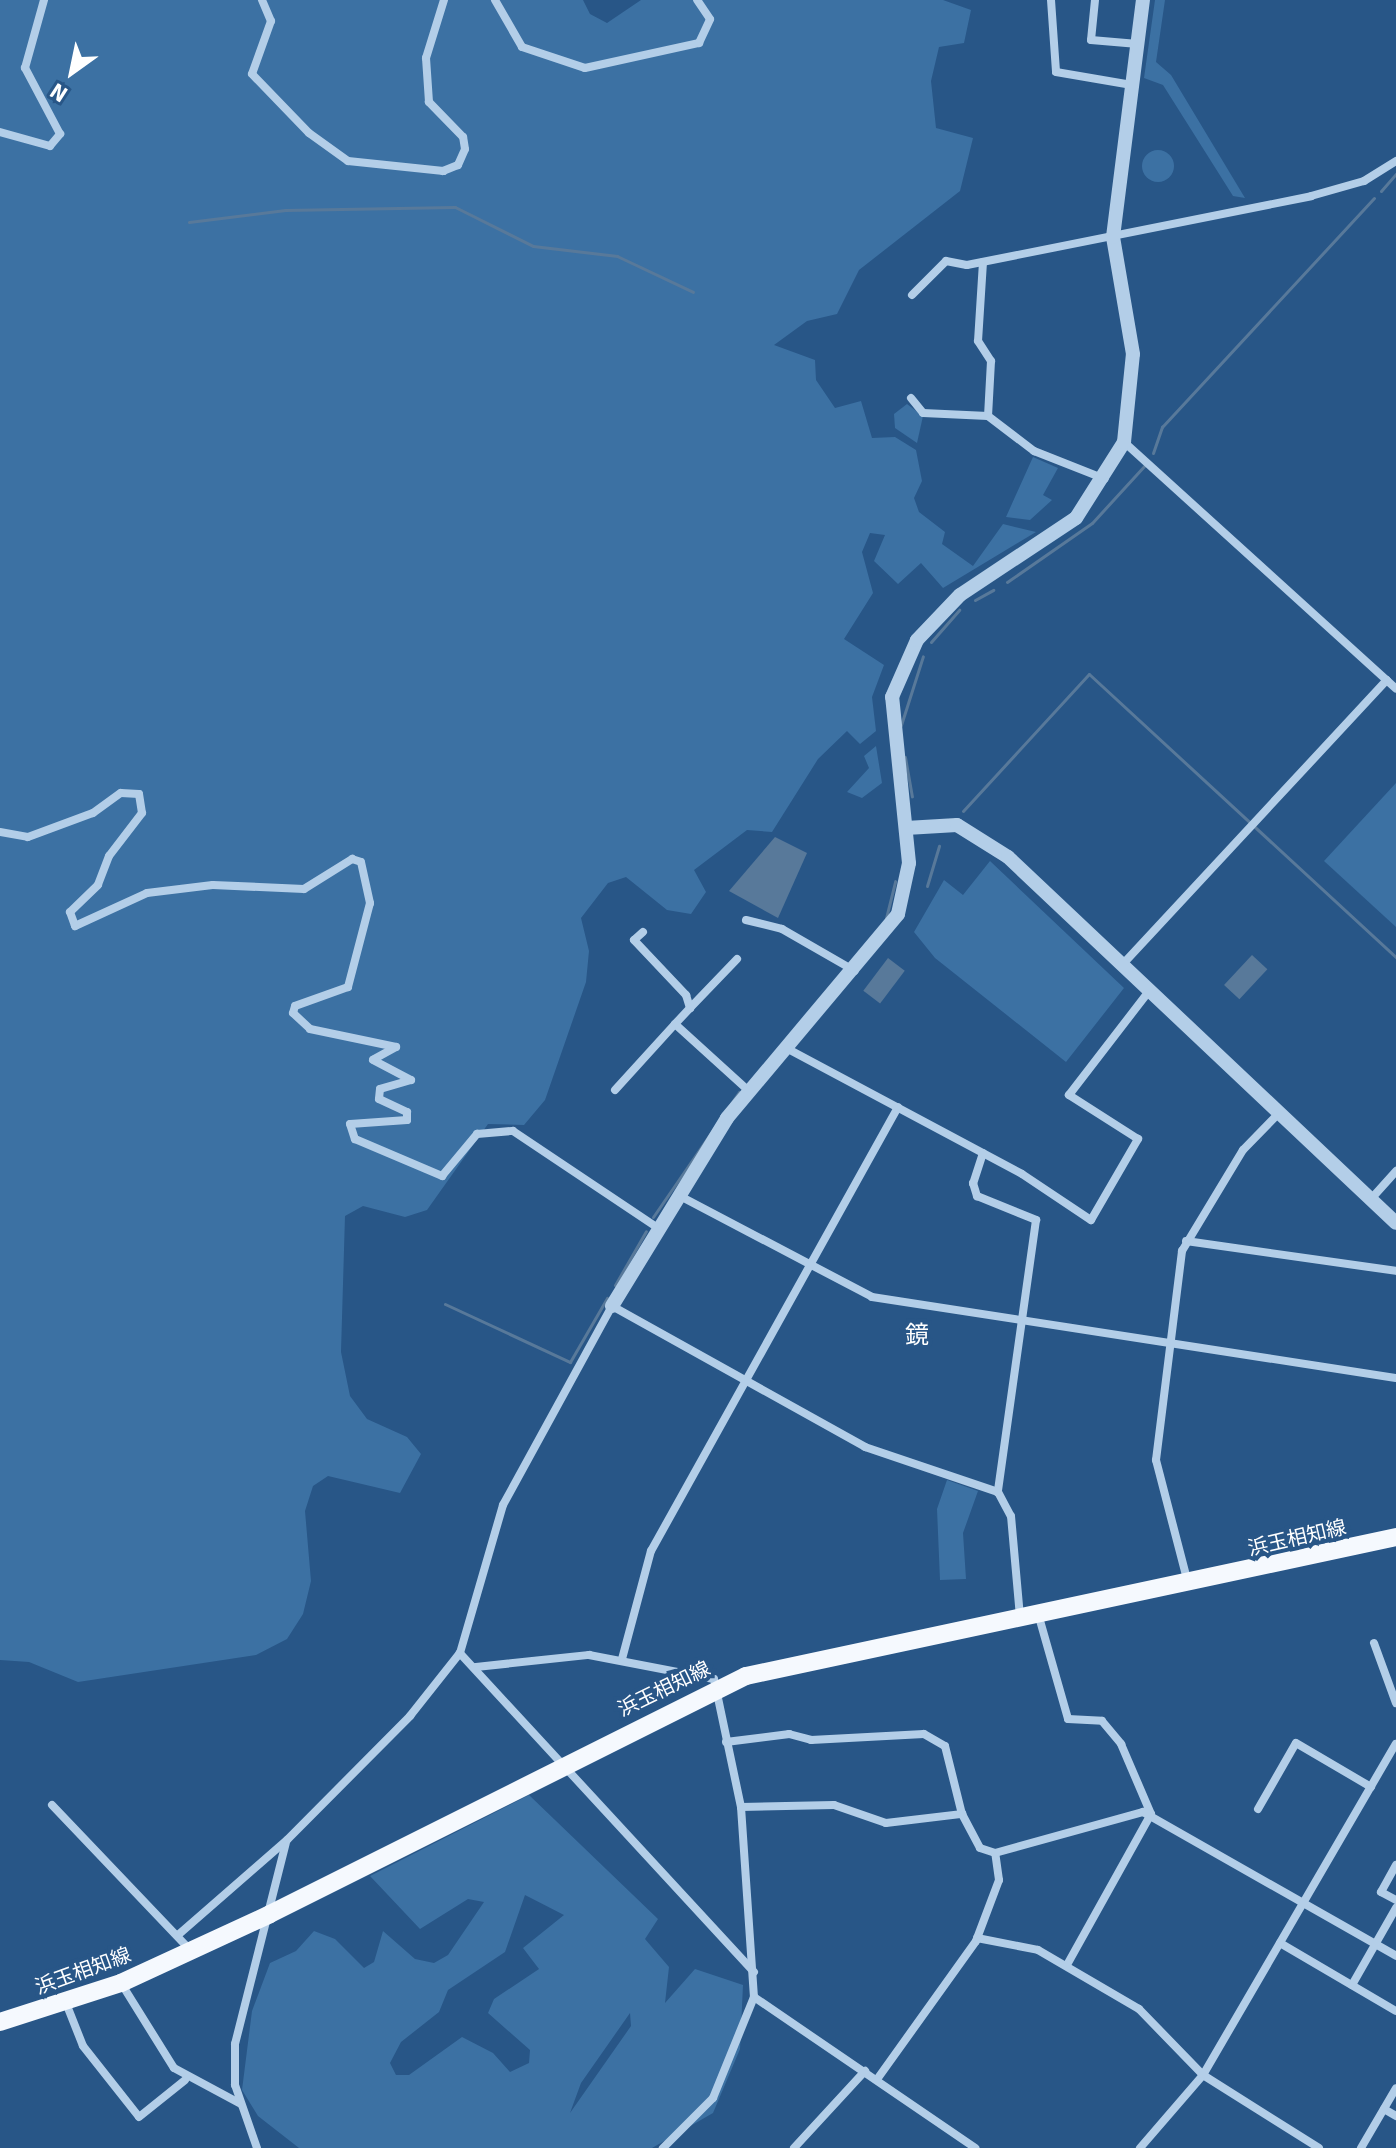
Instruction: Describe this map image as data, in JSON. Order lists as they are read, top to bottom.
{
  "streets": {
    "main road": ["浜玉相知線"]
  },
  "districts": ["鏡"],
  "north": "bottom left"
}
